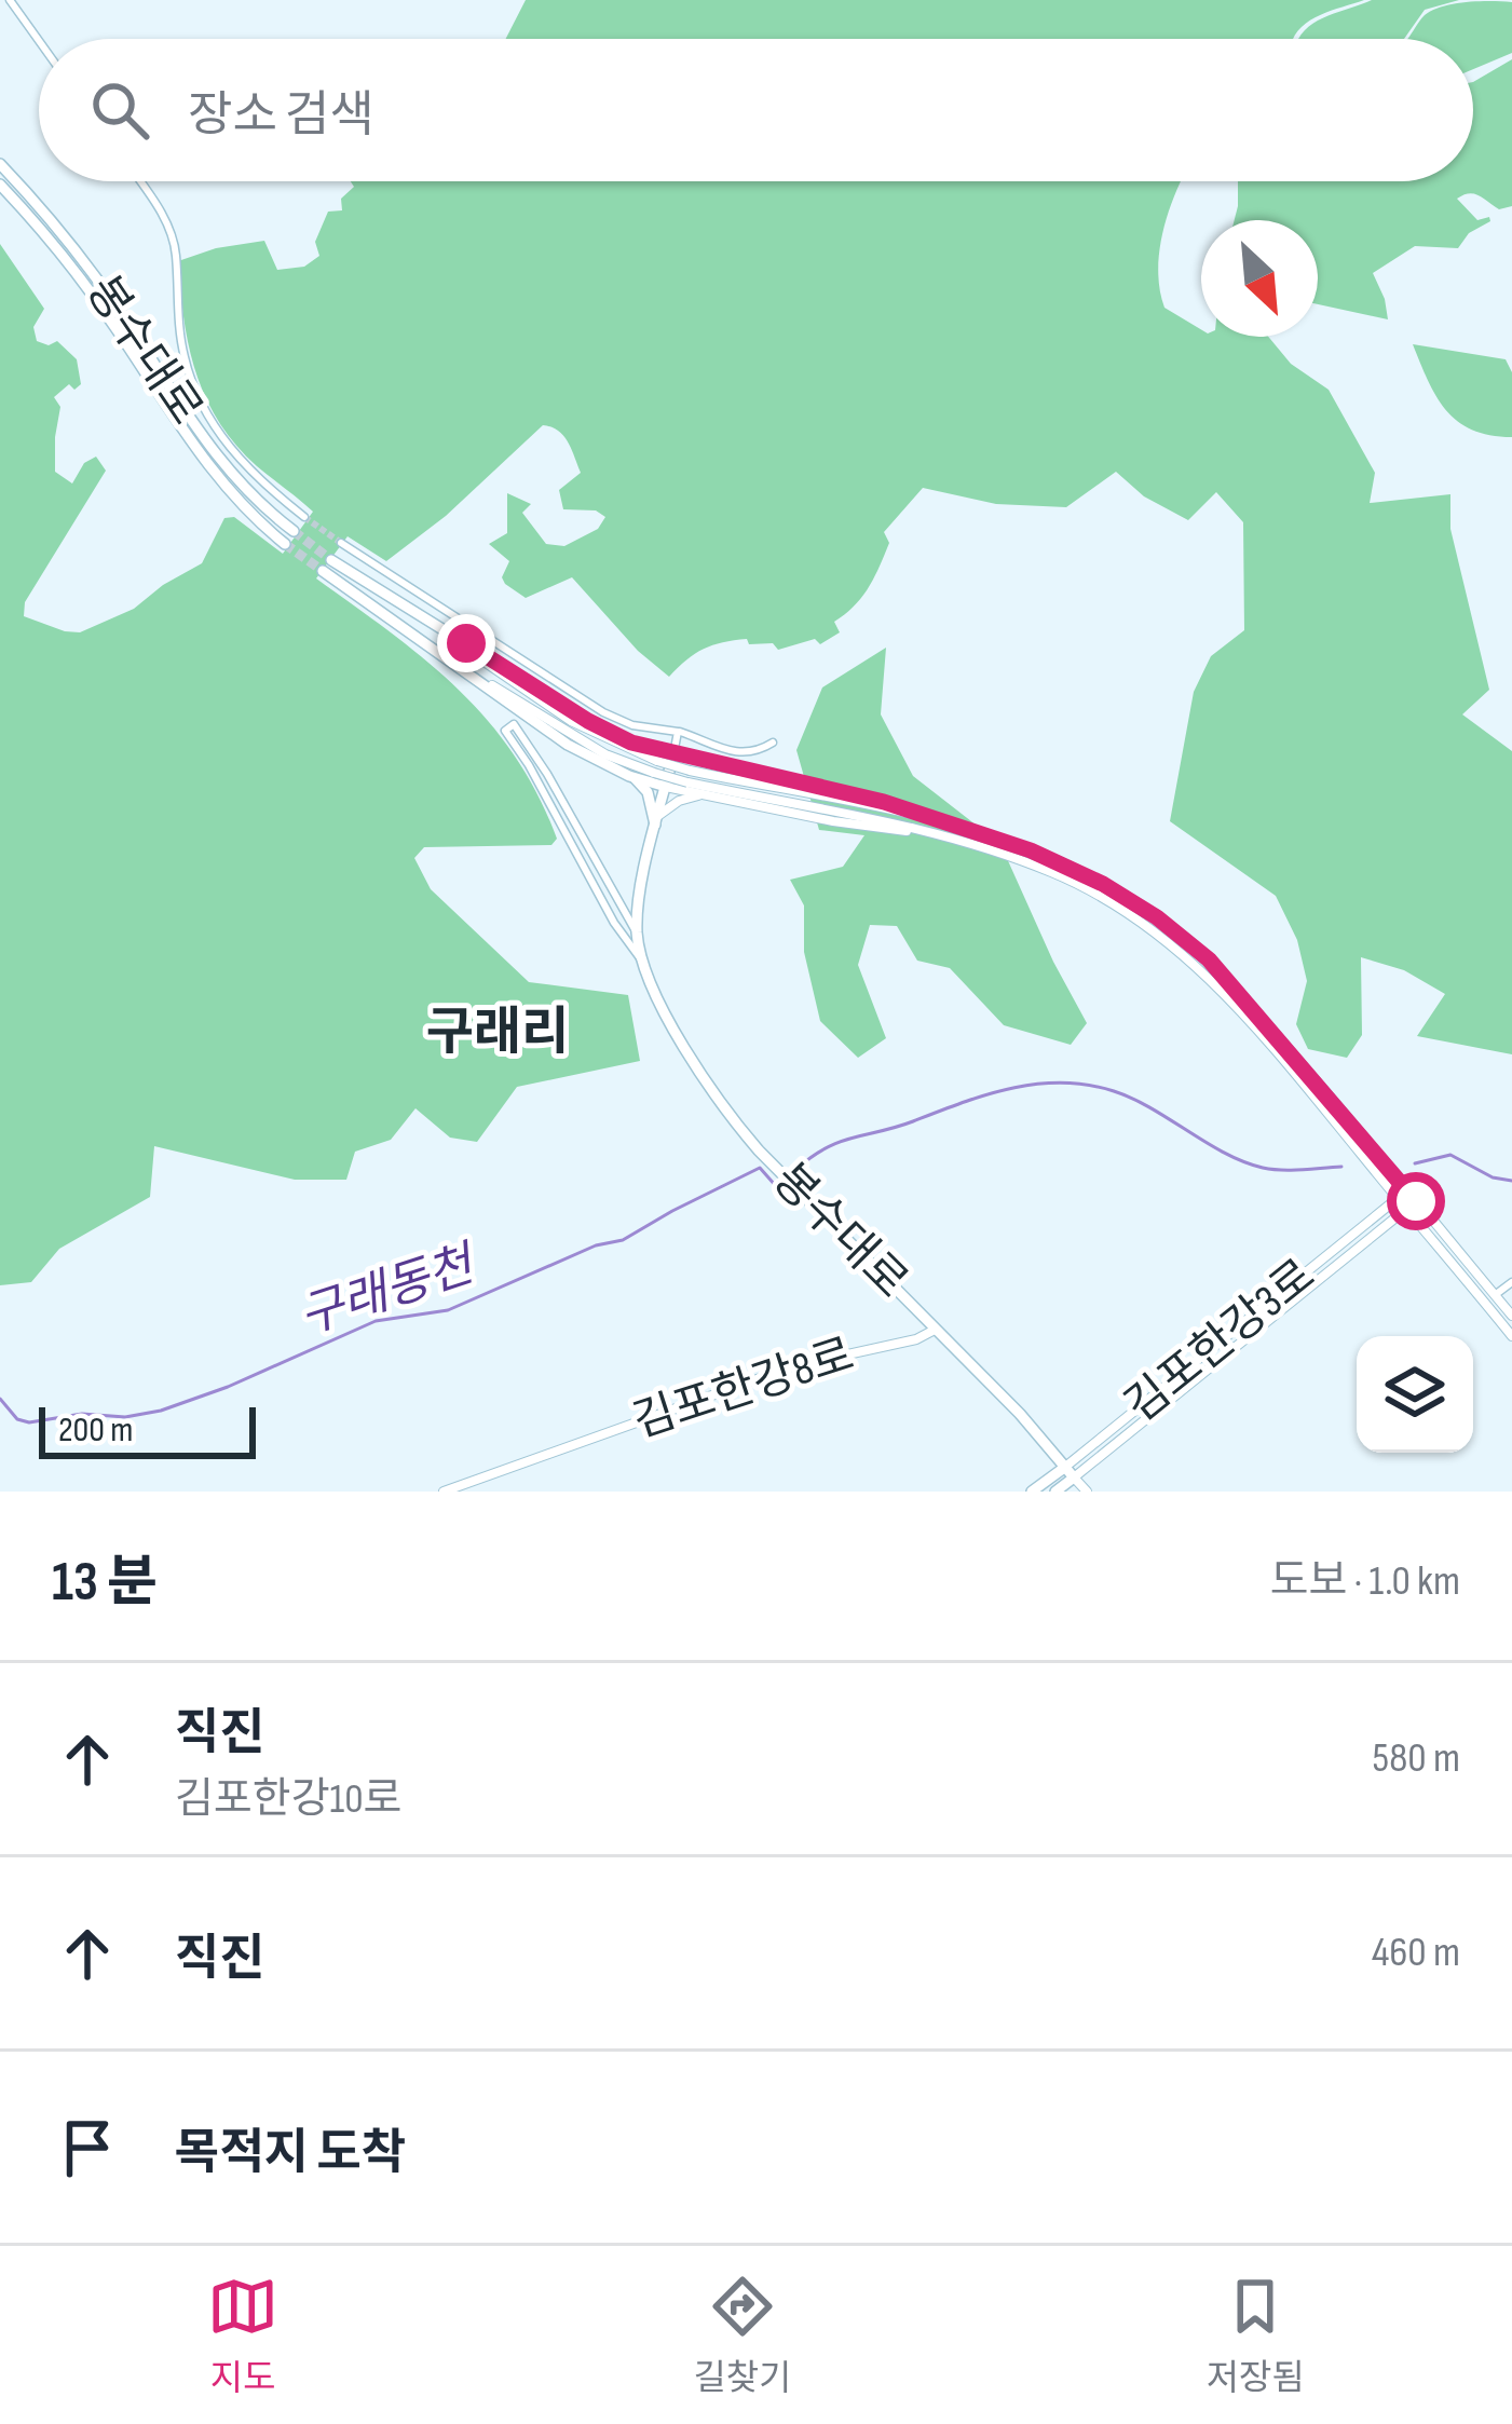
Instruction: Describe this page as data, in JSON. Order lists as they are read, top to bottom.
{
  "streets": {
    "main road": ["봉수대로", "김포한강3로"],
    "street": ["김포한강8로"]
  },
  "crossings": [
    ["봉수대로", "김포한강3로"],
    ["봉수대로", "김포한강8로"]
  ],
  "districts": ["구래리"],
  "water": ["구래동천"],
  "scale_bar": "200 m",
  "north": "bottom right",
  "page": {
    "search": "장소 검색",
    "scale": "200 m",
    "heading": ["13 분", "도보 · 1.0 km"],
    "list": [
      ["직진", "김포한강10로", "580 m"],
      ["직진", "460 m"],
      "목적지 도착"
    ],
    "nav": ["지도", "길찾기", "저장됨"]
  }
}
